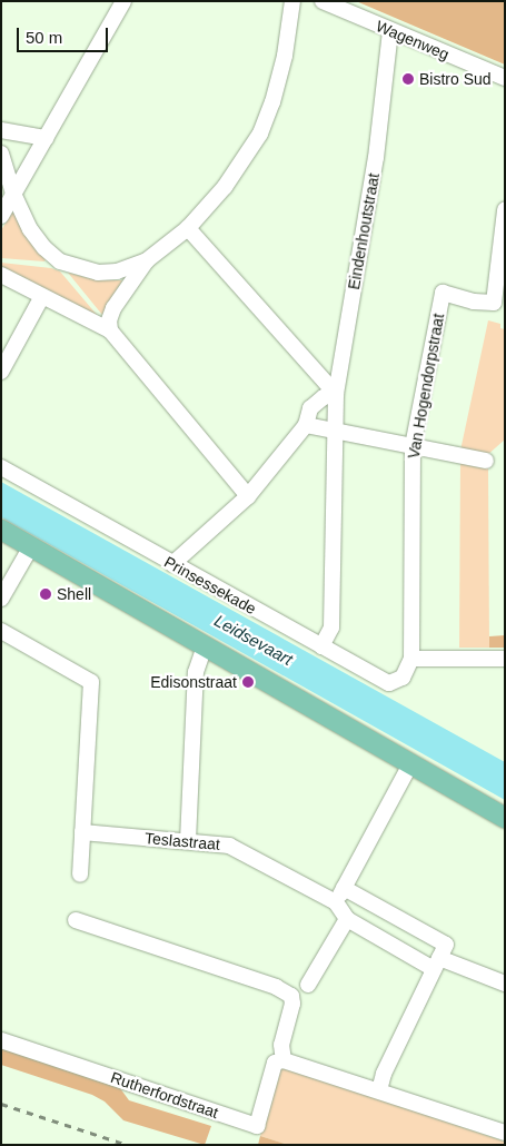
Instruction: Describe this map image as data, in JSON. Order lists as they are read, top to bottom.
{
  "streets": {
    "street": [
      "Wagenweg",
      "Eindenhoutstraat",
      "Van Hogendorpstraat",
      "Prinsessekade",
      "Teslastraat",
      "Rutherfordstraat"
    ]
  },
  "crossings": [
    ["Wagenweg", "Eindenhoutstraat"],
    ["Eindenhoutstraat", "Prinsessekade"],
    ["Van Hogendorpstraat", "Prinsessekade"]
  ],
  "water": ["Leidsevaart"],
  "places": ["Bistro Sud", "Shell", "Edisonstraat"],
  "scale_bar": "50 m"
}
